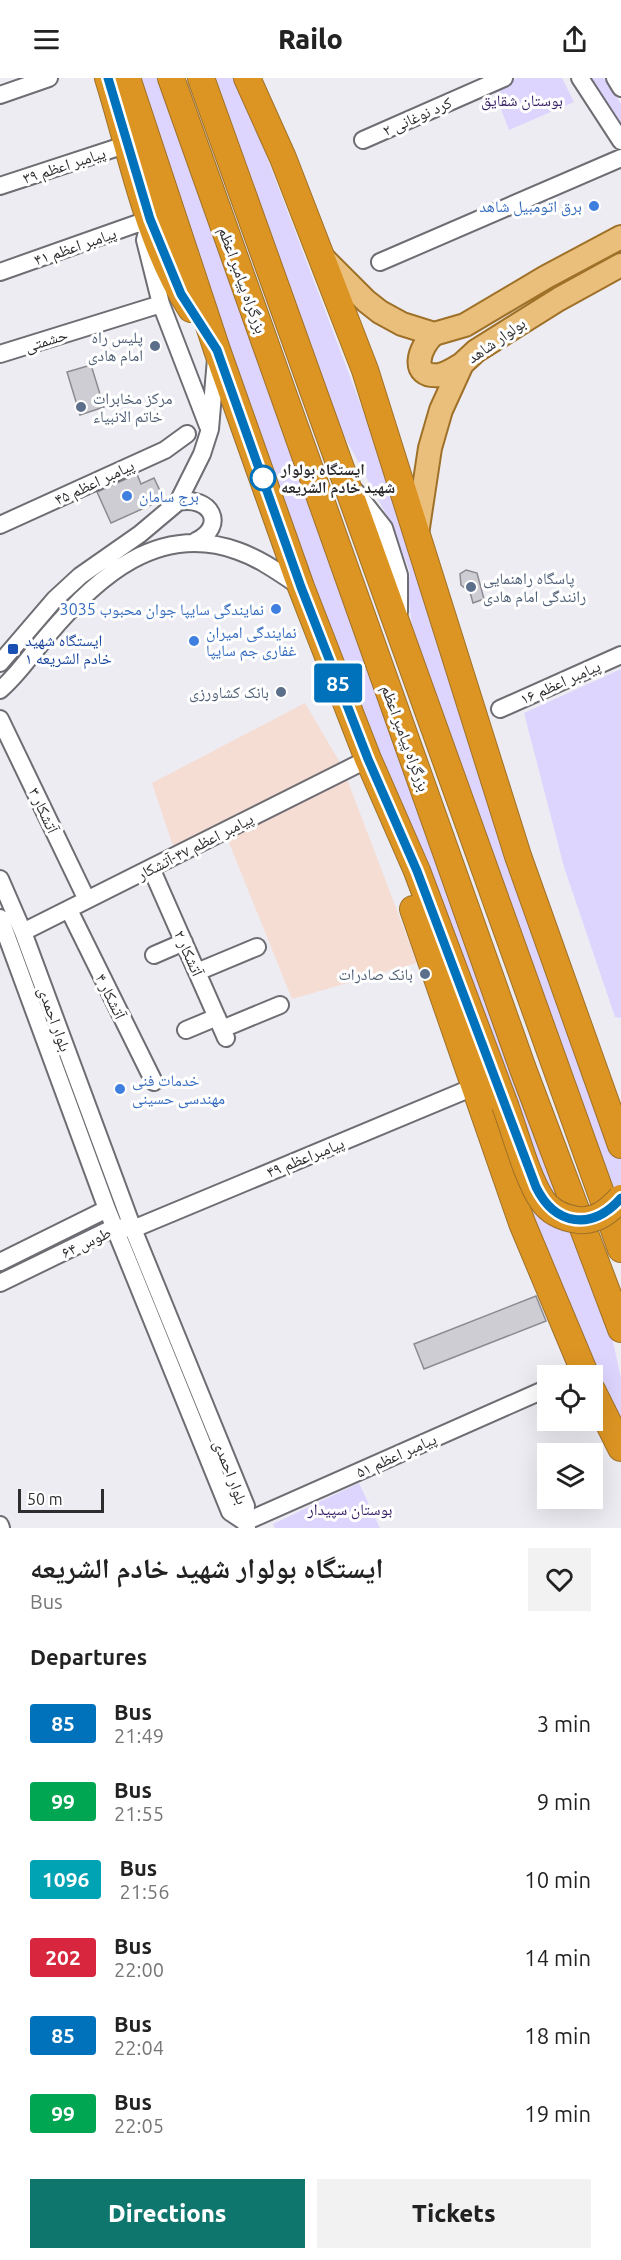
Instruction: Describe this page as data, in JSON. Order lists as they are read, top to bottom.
{
  "streets": {
    "highway": ["بزرگراه پیامبر اعظم"],
    "main road": ["بولوار شاهد"],
    "street": [
      "کرد نوغانی ۲",
      "پیامبر اعظم ۳۹",
      "پیامبر اعظم ۴۱",
      "حشمتی",
      "پیامبر اعظم ۴۵",
      "پیامبر اعظم ۱۶",
      "آتشکار ۳",
      "پیامبر اعظم ۴۷-آتشکار",
      "آتشکار ۲",
      "آتشکار ۴",
      "بلوار احمدی",
      "پیامبراعظم ۴۹",
      "طوس ۶۴",
      "پیامبر اعظم ۵۱"
    ]
  },
  "crossings": [
    ["آتشکار ۳", "پیامبر اعظم ۴۷-آتشکار"],
    ["پیامبر اعظم ۴۷-آتشکار", "آتشکار ۲"],
    ["پیامبر اعظم ۴۷-آتشکار", "آتشکار ۴"],
    ["پیامبر اعظم ۴۷-آتشکار", "بلوار احمدی"],
    ["بلوار احمدی", "پیامبراعظم ۴۹"],
    ["بلوار احمدی", "طوس ۶۴"],
    ["بلوار احمدی", "پیامبر اعظم ۵۱"],
    ["پیامبراعظم ۴۹", "طوس ۶۴"]
  ],
  "parks": ["بوستان شقایق", "بوستان سپیدار"],
  "places": {
    "other": [
      "برق اتومبیل شاهد",
      "پلیس راه امام هادی",
      "مرکز مخابرات خاتم الانبیاء",
      "ایستگاه بولوار شهید خادم الشریعه",
      "برج سامان",
      "پاسگاه راهنمایی رانندگی امام هادی",
      "نمایندگی سایپا جوان محبوب 3035",
      "نمایندگی امیران غفاری جم سایپا",
      "بانک کشاورزی",
      "بانک صادرات",
      "خدمات فنی مهندسی حسینی"
    ],
    "transit": ["ایستگاه شهید خادم الشریعه ۱"]
  },
  "lines": ["bus line 85"],
  "scale_bar": "50 m",
  "page": {
    "header": "Railo",
    "on_map": "85",
    "scale": "50 m",
    "heading": [
      ["ایستگاه بولوار شهید خادم الشریعه", "Bus"],
      "Departures"
    ],
    "list": [
      {
        "mark": "85",
        "name": "Bus",
        "note": "21:49",
        "value": "3 min"
      },
      {
        "mark": "99",
        "name": "Bus",
        "note": "21:55",
        "value": "9 min"
      },
      {
        "mark": "1096",
        "name": "Bus",
        "note": "21:56",
        "value": "10 min"
      },
      {
        "mark": "202",
        "name": "Bus",
        "note": "22:00",
        "value": "14 min"
      },
      {
        "mark": "85",
        "name": "Bus",
        "note": "22:04",
        "value": "18 min"
      },
      {
        "mark": "99",
        "name": "Bus",
        "note": "22:05",
        "value": "19 min"
      }
    ],
    "buttons": ["Directions", "Tickets"]
  }
}
